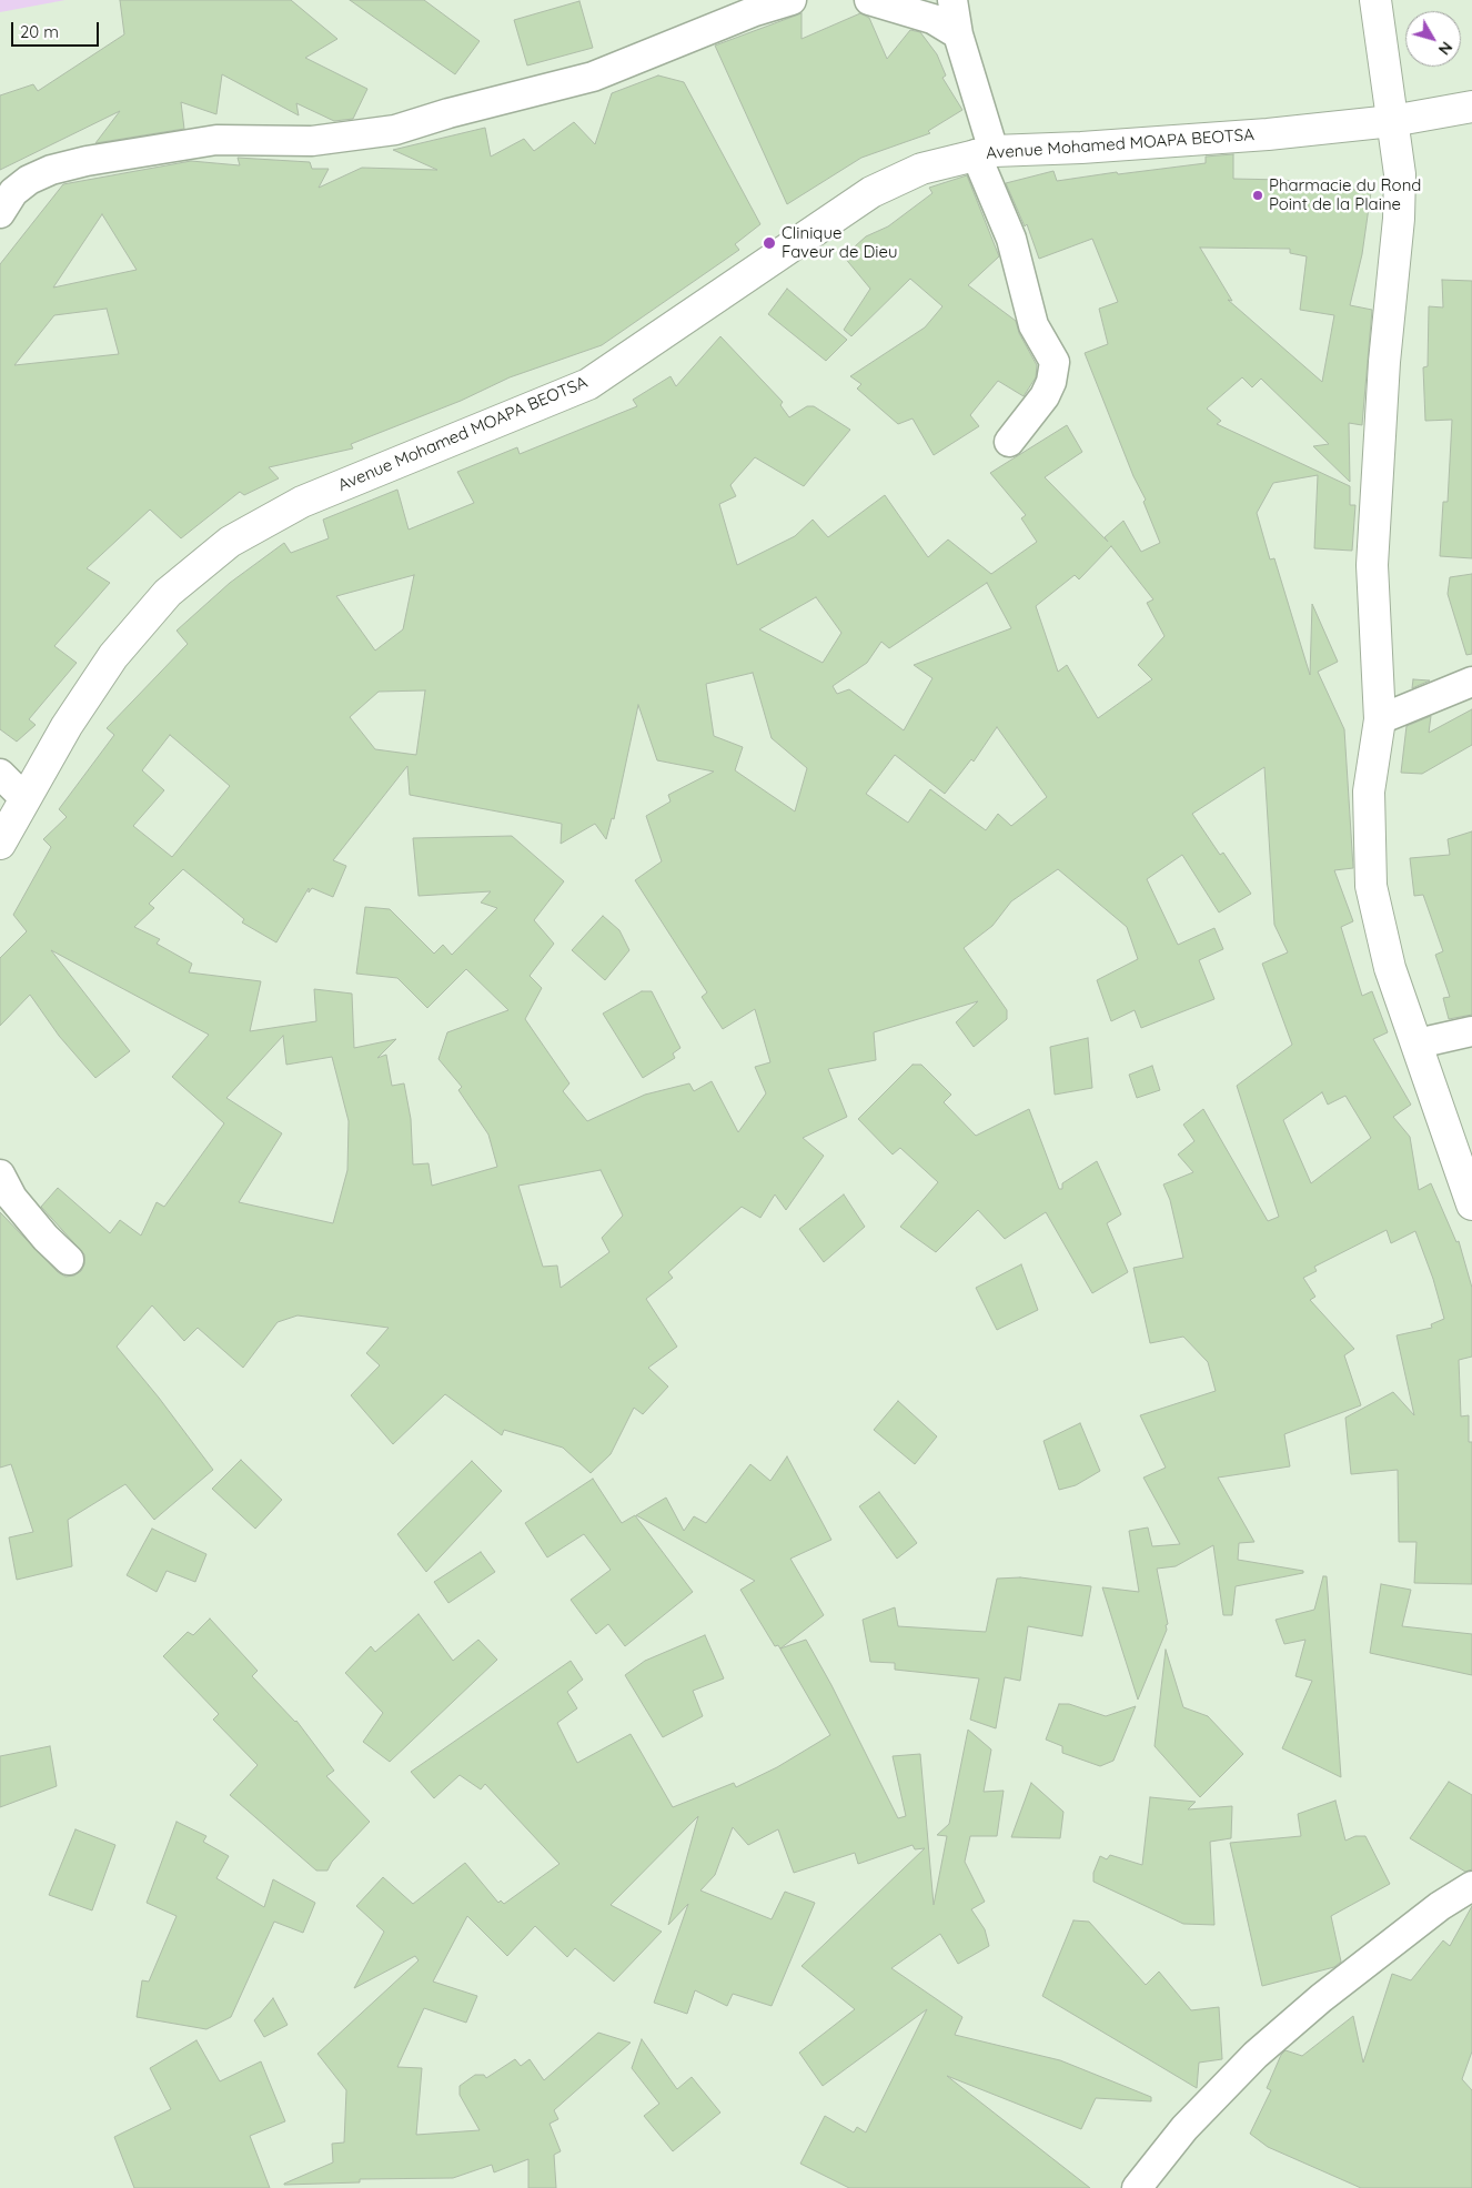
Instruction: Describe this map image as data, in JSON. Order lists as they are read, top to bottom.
{
  "streets": {
    "main road": ["Avenue Mohamed MOAPA BEOTSA"]
  },
  "places": ["Pharmacie du Rond Point de la Plaine", "Clinique Faveur de Dieu"],
  "scale_bar": "20 m",
  "north": "bottom right"
}
